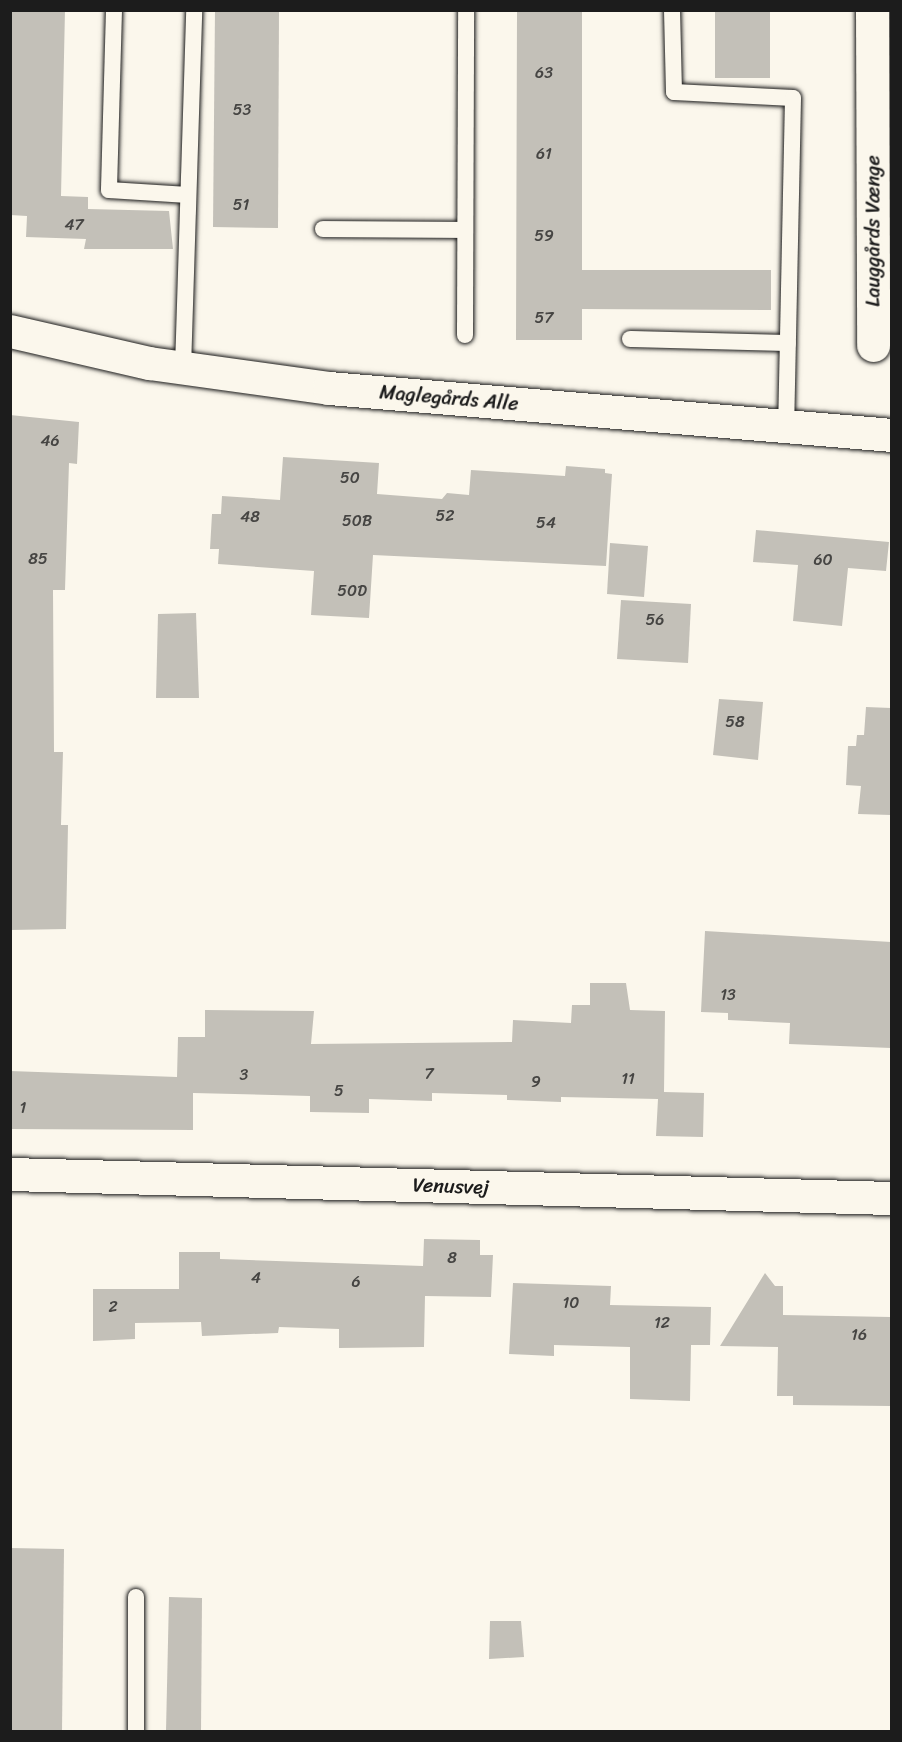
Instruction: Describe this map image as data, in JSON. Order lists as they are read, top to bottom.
{
  "streets": {
    "street": ["Lauggårds Vænge", "Maglegårds Alle", "Venusvej"]
  },
  "house_numbers": [
    "63",
    "53",
    "61",
    "51",
    "47",
    "59",
    "57",
    "46",
    "50",
    "52",
    "48",
    "50B",
    "54",
    "85",
    "60",
    "50D",
    "56",
    "58",
    "13",
    "7",
    "3",
    "11",
    "9",
    "5",
    "1",
    "8",
    "4",
    "6",
    "10",
    "2",
    "12",
    "16"
  ]
}
